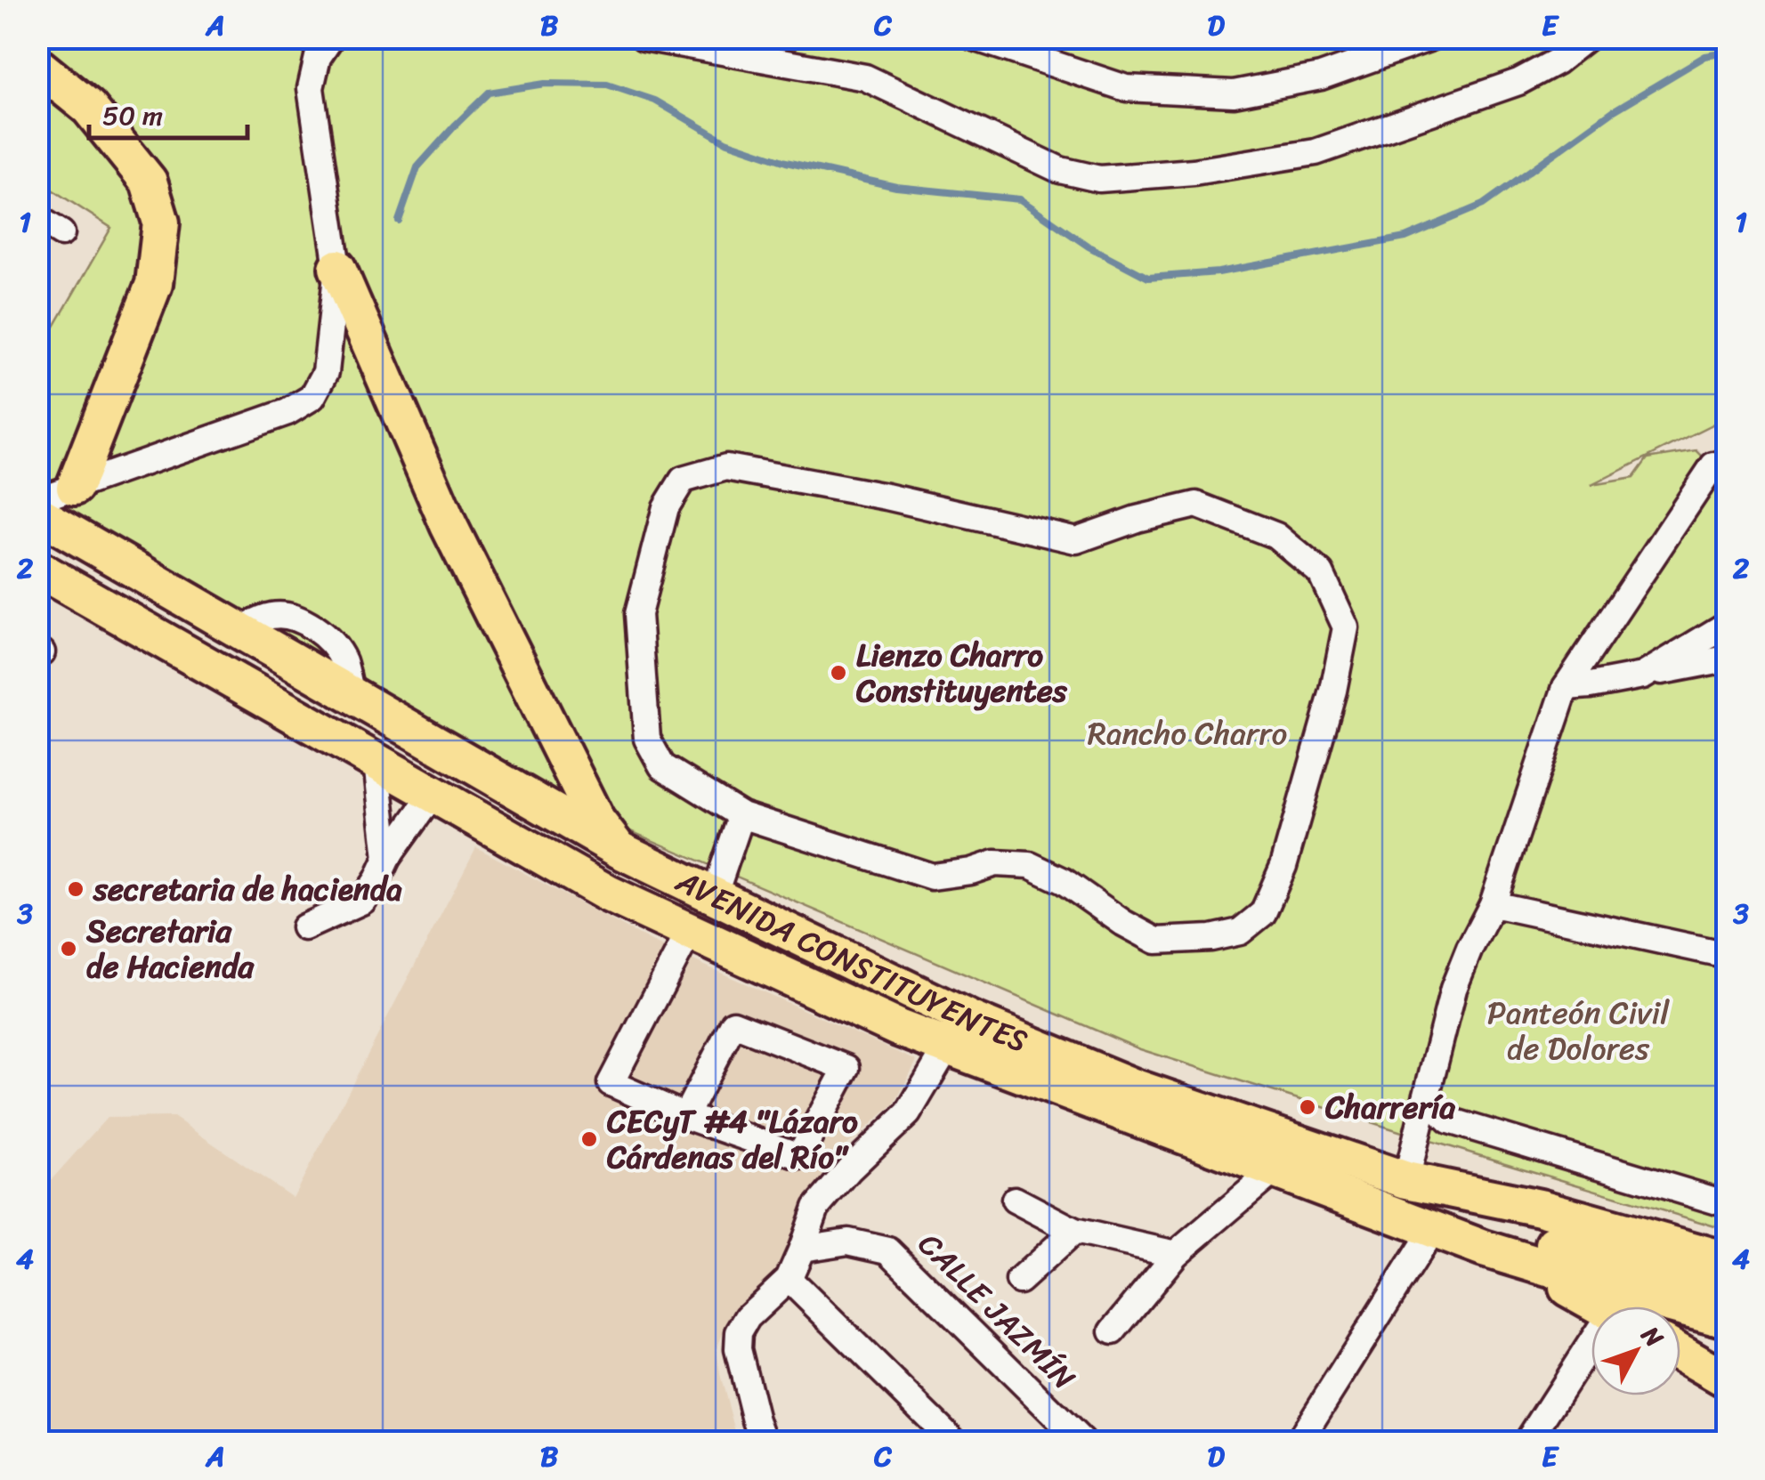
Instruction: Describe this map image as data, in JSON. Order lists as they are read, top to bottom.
{
  "streets": {
    "highway": ["AVENIDA CONSTITUYENTES"],
    "street": ["CALLE JAZMÍN"]
  },
  "parks": ["Rancho Charro", "Panteón Civil de Dolores"],
  "places": [
    "Lienzo Charro Constituyentes",
    "secretaria de hacienda",
    "Secretaria de Hacienda",
    "Charrería",
    "CECyT #4 \"Lázaro Cárdenas del Río\""
  ],
  "scale_bar": "50 m",
  "north": "top right",
  "grid": {
    "columns": [
      "A",
      "B",
      "C",
      "D",
      "E"
    ],
    "rows": [
      "1",
      "2",
      "3",
      "4"
    ]
  }
}
